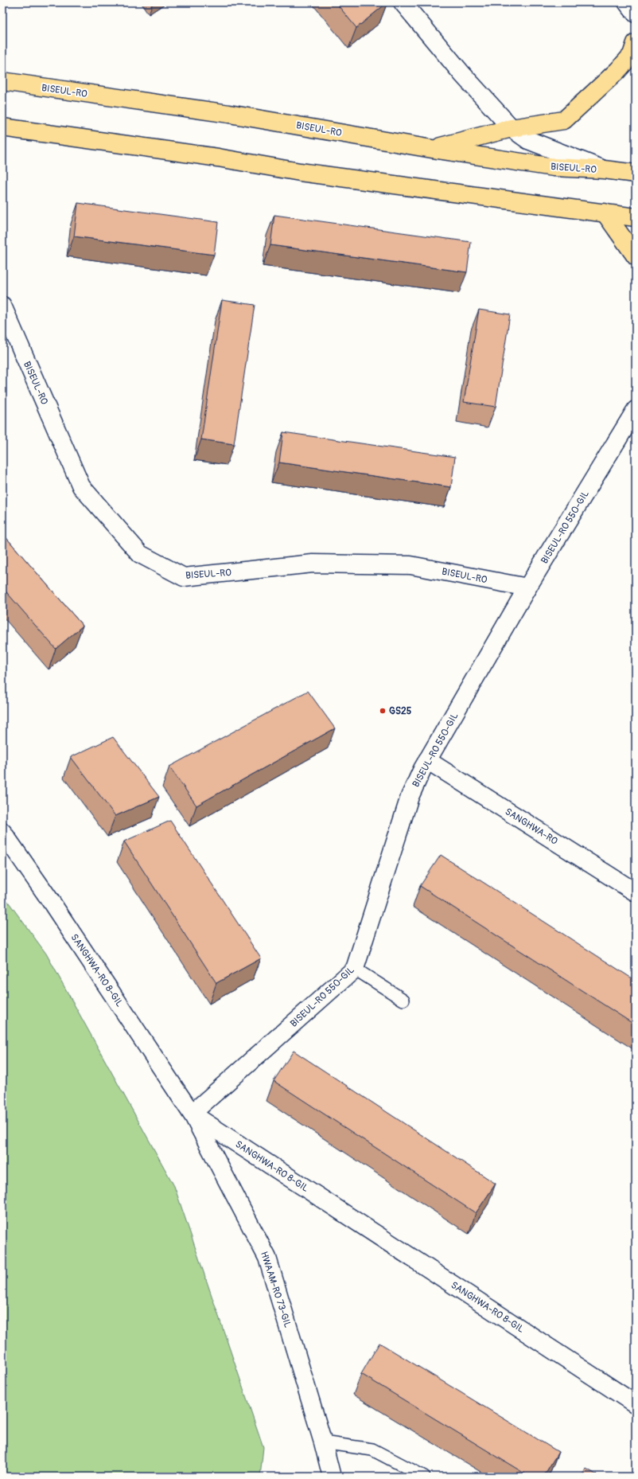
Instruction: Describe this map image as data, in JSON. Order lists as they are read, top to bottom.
{
  "streets": {
    "main road": ["BISEUL-RO"],
    "street": [
      "BISEUL-RO 550-GIL",
      "SANGHWA-RO",
      "SANGHWA-RO 8-GIL",
      "HWAAM-RO 73-GIL"
    ]
  },
  "crossings": [
    ["BISEUL-RO", "BISEUL-RO 550-GIL"],
    ["BISEUL-RO 550-GIL", "SANGHWA-RO"],
    ["BISEUL-RO 550-GIL", "SANGHWA-RO 8-GIL"],
    ["BISEUL-RO 550-GIL", "HWAAM-RO 73-GIL"],
    ["SANGHWA-RO 8-GIL", "HWAAM-RO 73-GIL"]
  ],
  "places": ["GS25"]
}
